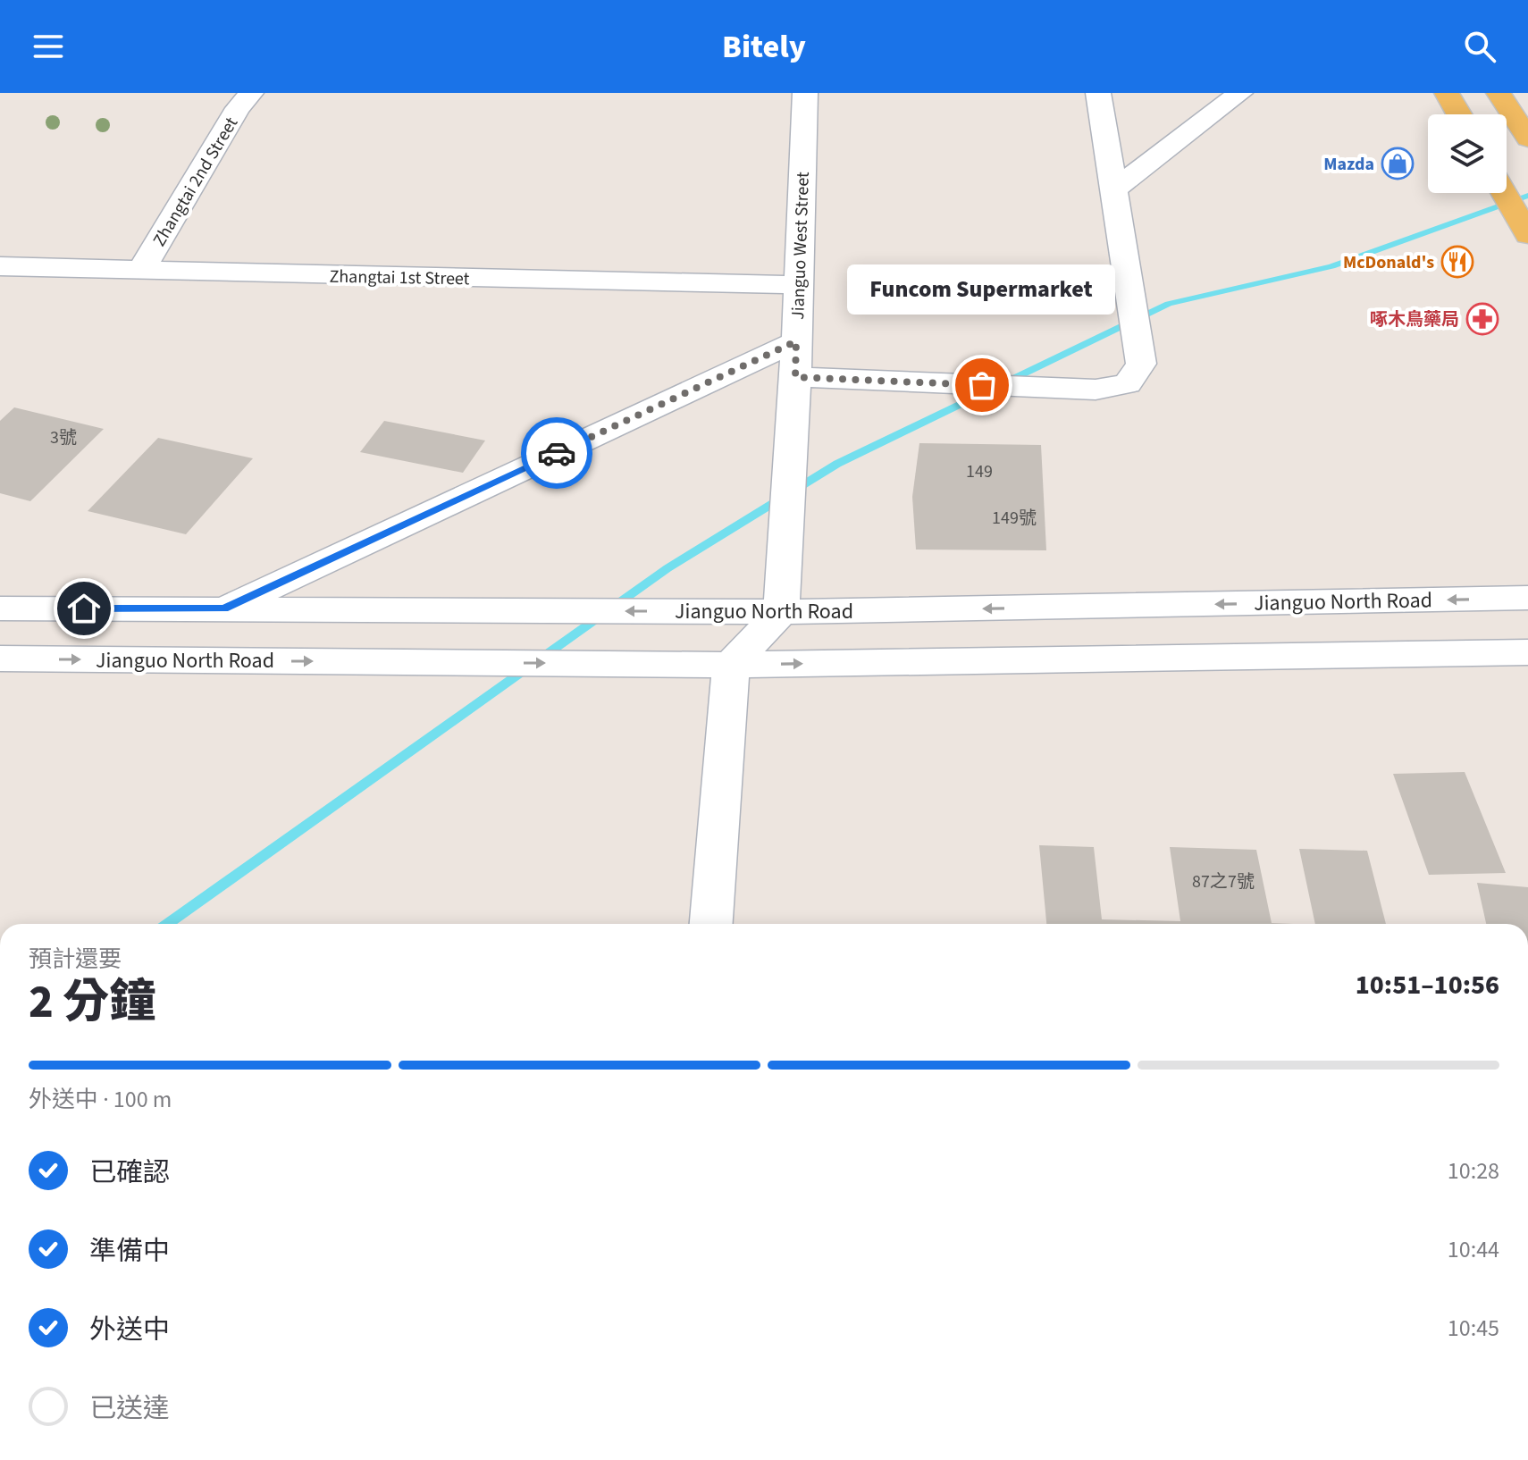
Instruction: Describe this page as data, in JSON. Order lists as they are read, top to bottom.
{
  "streets": {
    "street": [
      "Zhangtai 2nd Street",
      "Jianguo West Street",
      "Zhangtai 1st Street",
      "Jianguo North Road"
    ]
  },
  "crossings": [
    ["Zhangtai 2nd Street", "Zhangtai 1st Street"],
    ["Jianguo West Street", "Zhangtai 1st Street"],
    ["Jianguo West Street", "Jianguo North Road"]
  ],
  "places": {
    "shop": ["Mazda"],
    "restaurant": ["McDonald's"],
    "pharmacy": ["啄木鳥藥局"],
    "other": ["Funcom Supermarket"]
  },
  "house_numbers": [
    "3號",
    "149",
    "149號",
    "87之7號"
  ],
  "page": {
    "header": "Bitely",
    "bubble": "Funcom Supermarket",
    "heading": ["2 分鐘", "預計還要", "10:51–10:56"],
    "bar": "外送中 · 100 m",
    "list": [
      ["已確認", "10:28"],
      ["準備中", "10:44"],
      ["外送中", "10:45"],
      "已送達"
    ]
  }
}
